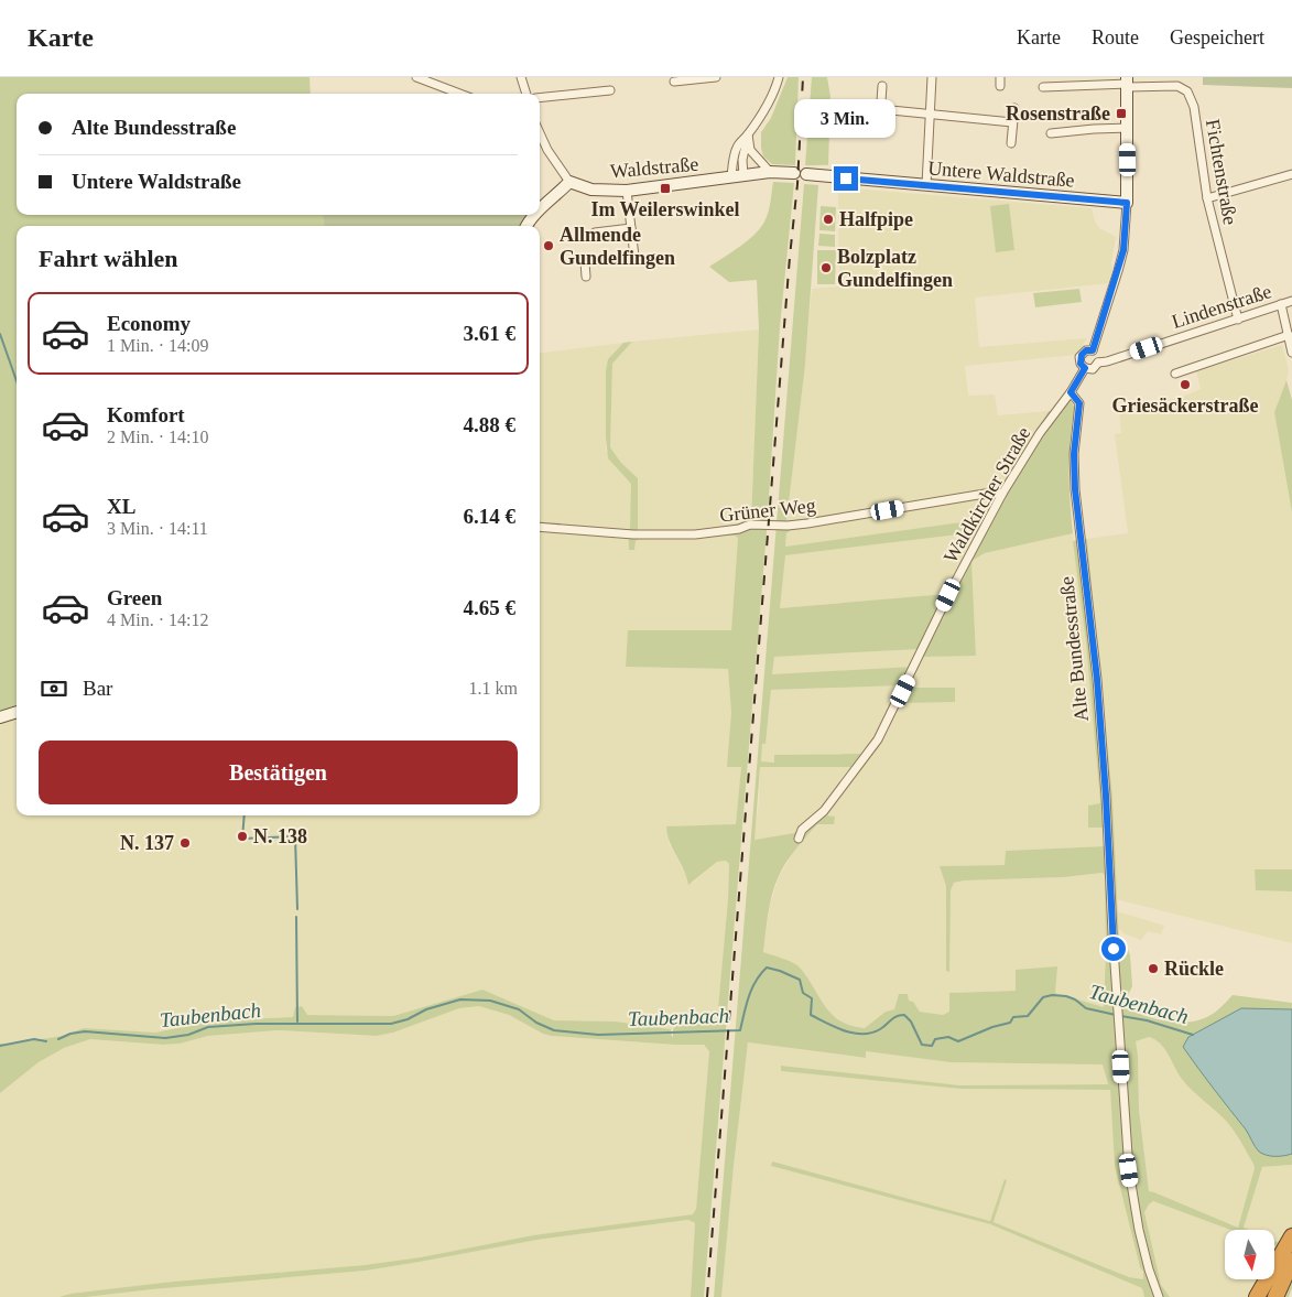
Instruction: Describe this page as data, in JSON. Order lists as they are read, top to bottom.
{
  "streets": {
    "street": [
      "Waldstraße",
      "Fichtenstraße",
      "Untere Waldstraße",
      "Lindenstraße",
      "Waldkircher Straße",
      "Grüner Weg",
      "Alte Bundesstraße"
    ]
  },
  "crossings": [
    ["Fichtenstraße", "Lindenstraße"],
    ["Waldkircher Straße", "Grüner Weg"],
    ["Waldkircher Straße", "Alte Bundesstraße"]
  ],
  "water": ["Taubenbach"],
  "places": {
    "transit": ["Rosenstraße", "Im Weilerswinkel"],
    "other": [
      "Halfpipe",
      "Allmende Gundelfingen",
      "Bolzplatz Gundelfingen",
      "Griesäckerstraße",
      "N. 138",
      "N. 137",
      "Rückle"
    ]
  },
  "north": "bottom",
  "page": {
    "header": "Karte",
    "nav": ["Karte", "Route", "Gespeichert"],
    "banner": ["Alte Bundesstraße", "Untere Waldstraße"],
    "bubble": "3 Min.",
    "heading": "Fahrt wählen",
    "list": [
      {
        "name": "Economy",
        "note": "1 Min. · 14:09",
        "value": "3.61 €"
      },
      {
        "name": "Komfort",
        "note": "2 Min. · 14:10",
        "value": "4.88 €"
      },
      {
        "name": "XL",
        "note": "3 Min. · 14:11",
        "value": "6.14 €"
      },
      {
        "name": "Green",
        "note": "4 Min. · 14:12",
        "value": "4.65 €"
      }
    ],
    "pay": ["Bar", "1.1 km"],
    "buttons": "Bestätigen"
  }
}
